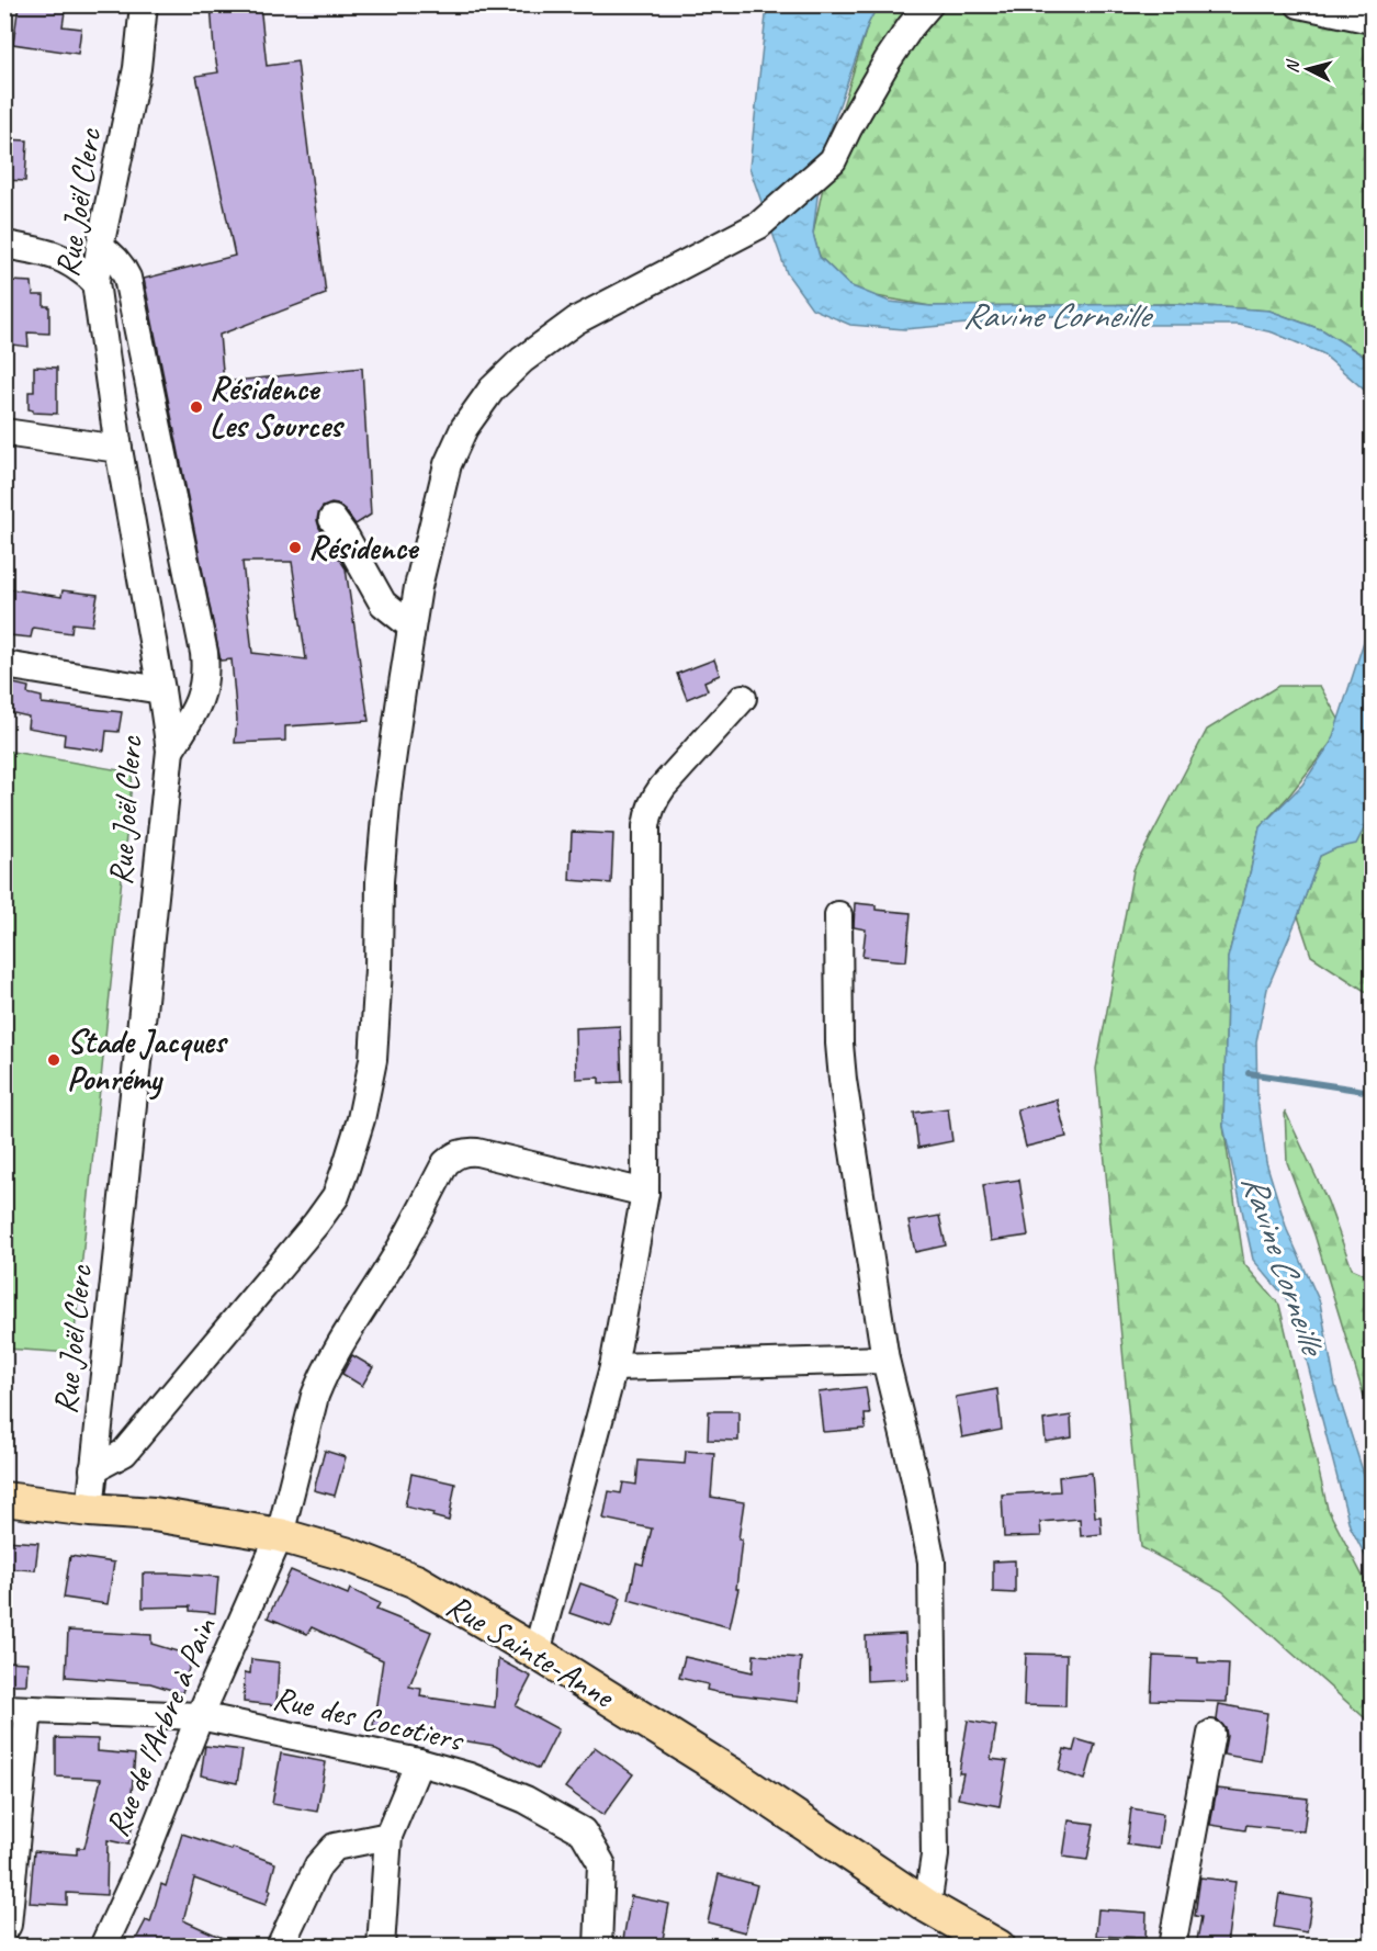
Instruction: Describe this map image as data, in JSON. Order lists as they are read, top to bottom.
{
  "streets": {
    "main road": ["Rue Sainte-Anne"],
    "street": ["Rue Joël Clerc", "Rue des Cocotiers", "Rue de l'Arbre à Pain"]
  },
  "crossings": [
    ["Rue Joël Clerc", "Rue Sainte-Anne"],
    ["Rue Sainte-Anne", "Rue de l'Arbre à Pain"],
    ["Rue des Cocotiers", "Rue de l'Arbre à Pain"]
  ],
  "water": ["Ravine Corneille"],
  "places": ["Résidence Les Sources", "Résidence", "Stade Jacques Ponrémy"],
  "north": "left"
}
